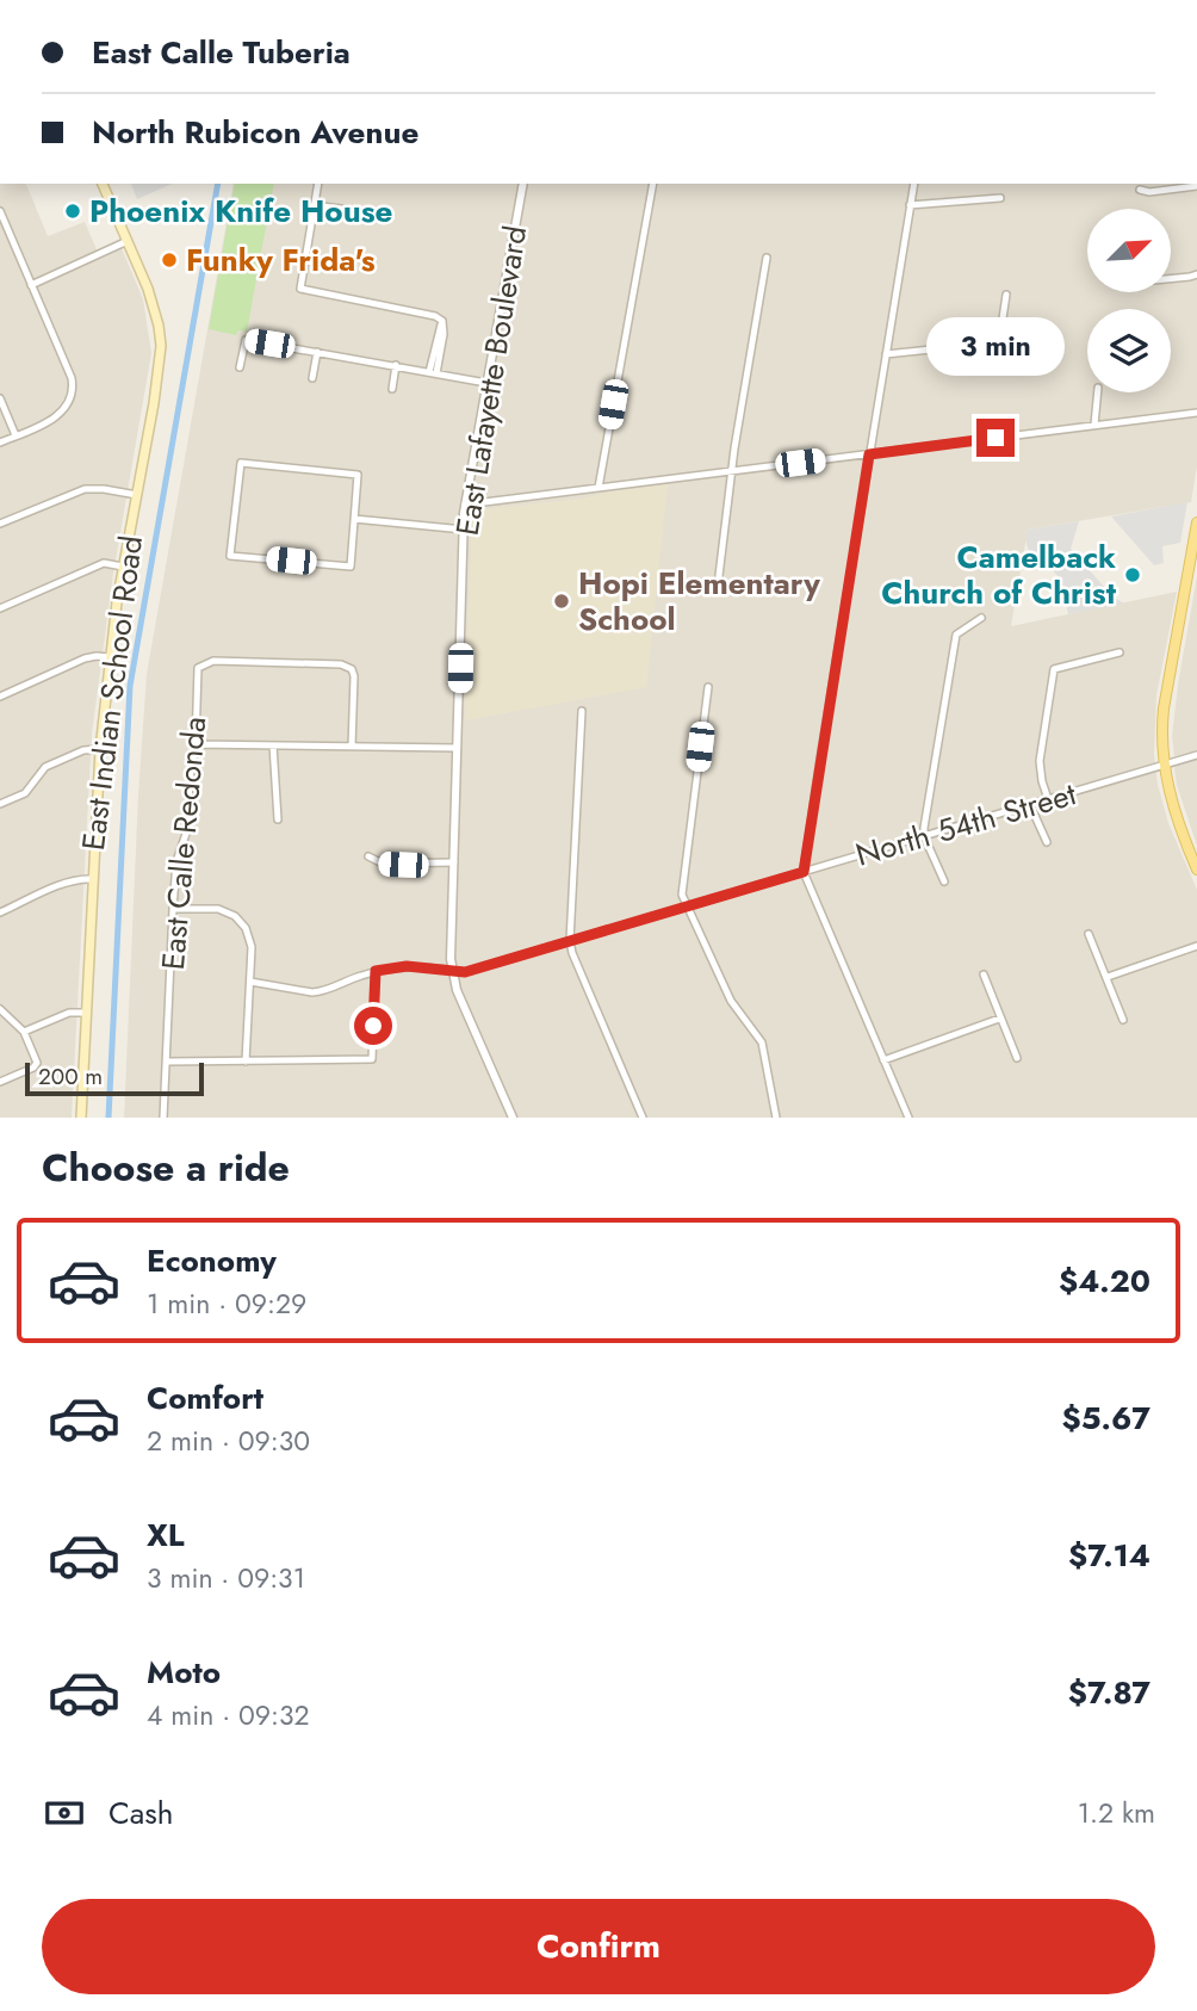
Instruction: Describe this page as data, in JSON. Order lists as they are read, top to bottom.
{
  "streets": {
    "main road": ["East Indian School Road"],
    "street": ["East Lafayette Boulevard", "North 54th Street", "East Calle Redonda"]
  },
  "crossings": [
    ["East Lafayette Boulevard", "North 54th Street"]
  ],
  "places": [
    "Phoenix Knife House",
    "Funky Frida's",
    "Camelback Church of Christ",
    "Hopi Elementary School"
  ],
  "scale_bar": "200 m",
  "north": "top right",
  "page": {
    "banner": ["East Calle Tuberia", "North Rubicon Avenue"],
    "bubble": "3 min",
    "scale": "200 m",
    "heading": "Choose a ride",
    "list": [
      {
        "name": "Economy",
        "note": "1 min · 09:29",
        "value": "$4.20"
      },
      {
        "name": "Comfort",
        "note": "2 min · 09:30",
        "value": "$5.67"
      },
      {
        "name": "XL",
        "note": "3 min · 09:31",
        "value": "$7.14"
      },
      {
        "name": "Moto",
        "note": "4 min · 09:32",
        "value": "$7.87"
      }
    ],
    "pay": ["Cash", "1.2 km"],
    "buttons": "Confirm"
  }
}
